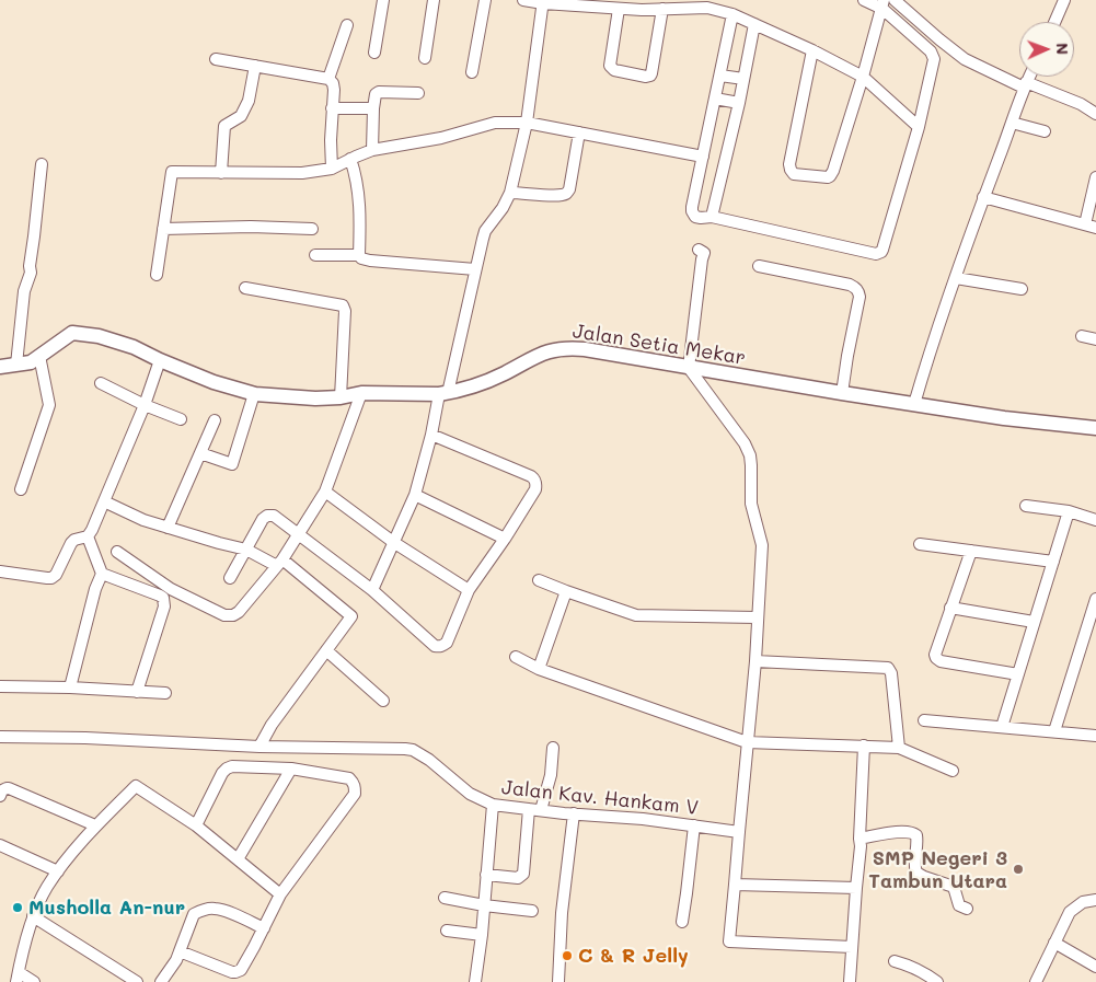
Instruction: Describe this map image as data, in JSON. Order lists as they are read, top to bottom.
{
  "streets": {
    "street": ["Jalan Setia Mekar", "Jalan Kav. Hankam V"]
  },
  "places": ["SMP Negeri 3 Tambun Utara", "Musholla An-nur", "C & R Jelly"],
  "north": "right"
}
